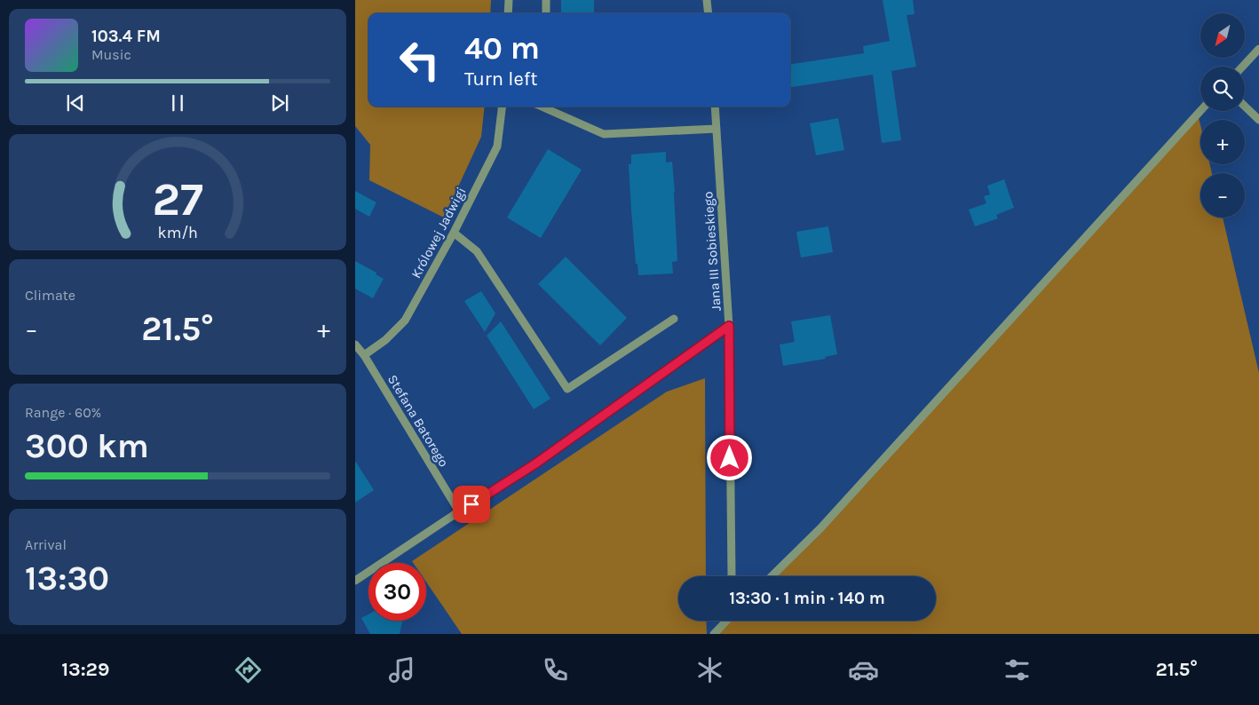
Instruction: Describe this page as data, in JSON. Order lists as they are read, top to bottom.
{
  "streets": {
    "street": ["Królowej Jadwigi", "Jana III Sobieskiego", "Stefana Batorego"]
  },
  "crossings": [
    ["Królowej Jadwigi", "Stefana Batorego"]
  ],
  "north": "bottom left",
  "page": {
    "map_buttons": ["+", "−"],
    "turn": ["40 m", "Turn left"],
    "song": ["103.4 FM", "Music"],
    "tile": [
      "Climate",
      ["Range · 60%", "300 km"],
      ["Arrival", "13:30"]
    ],
    "heat": ["−", "21.5°", "+"],
    "limit": "30",
    "trip": "13:30 · 1 min · 140 m",
    "tabs": ["13:29", "21.5°"],
    "gauge": ["27", "km/h"]
  }
}
